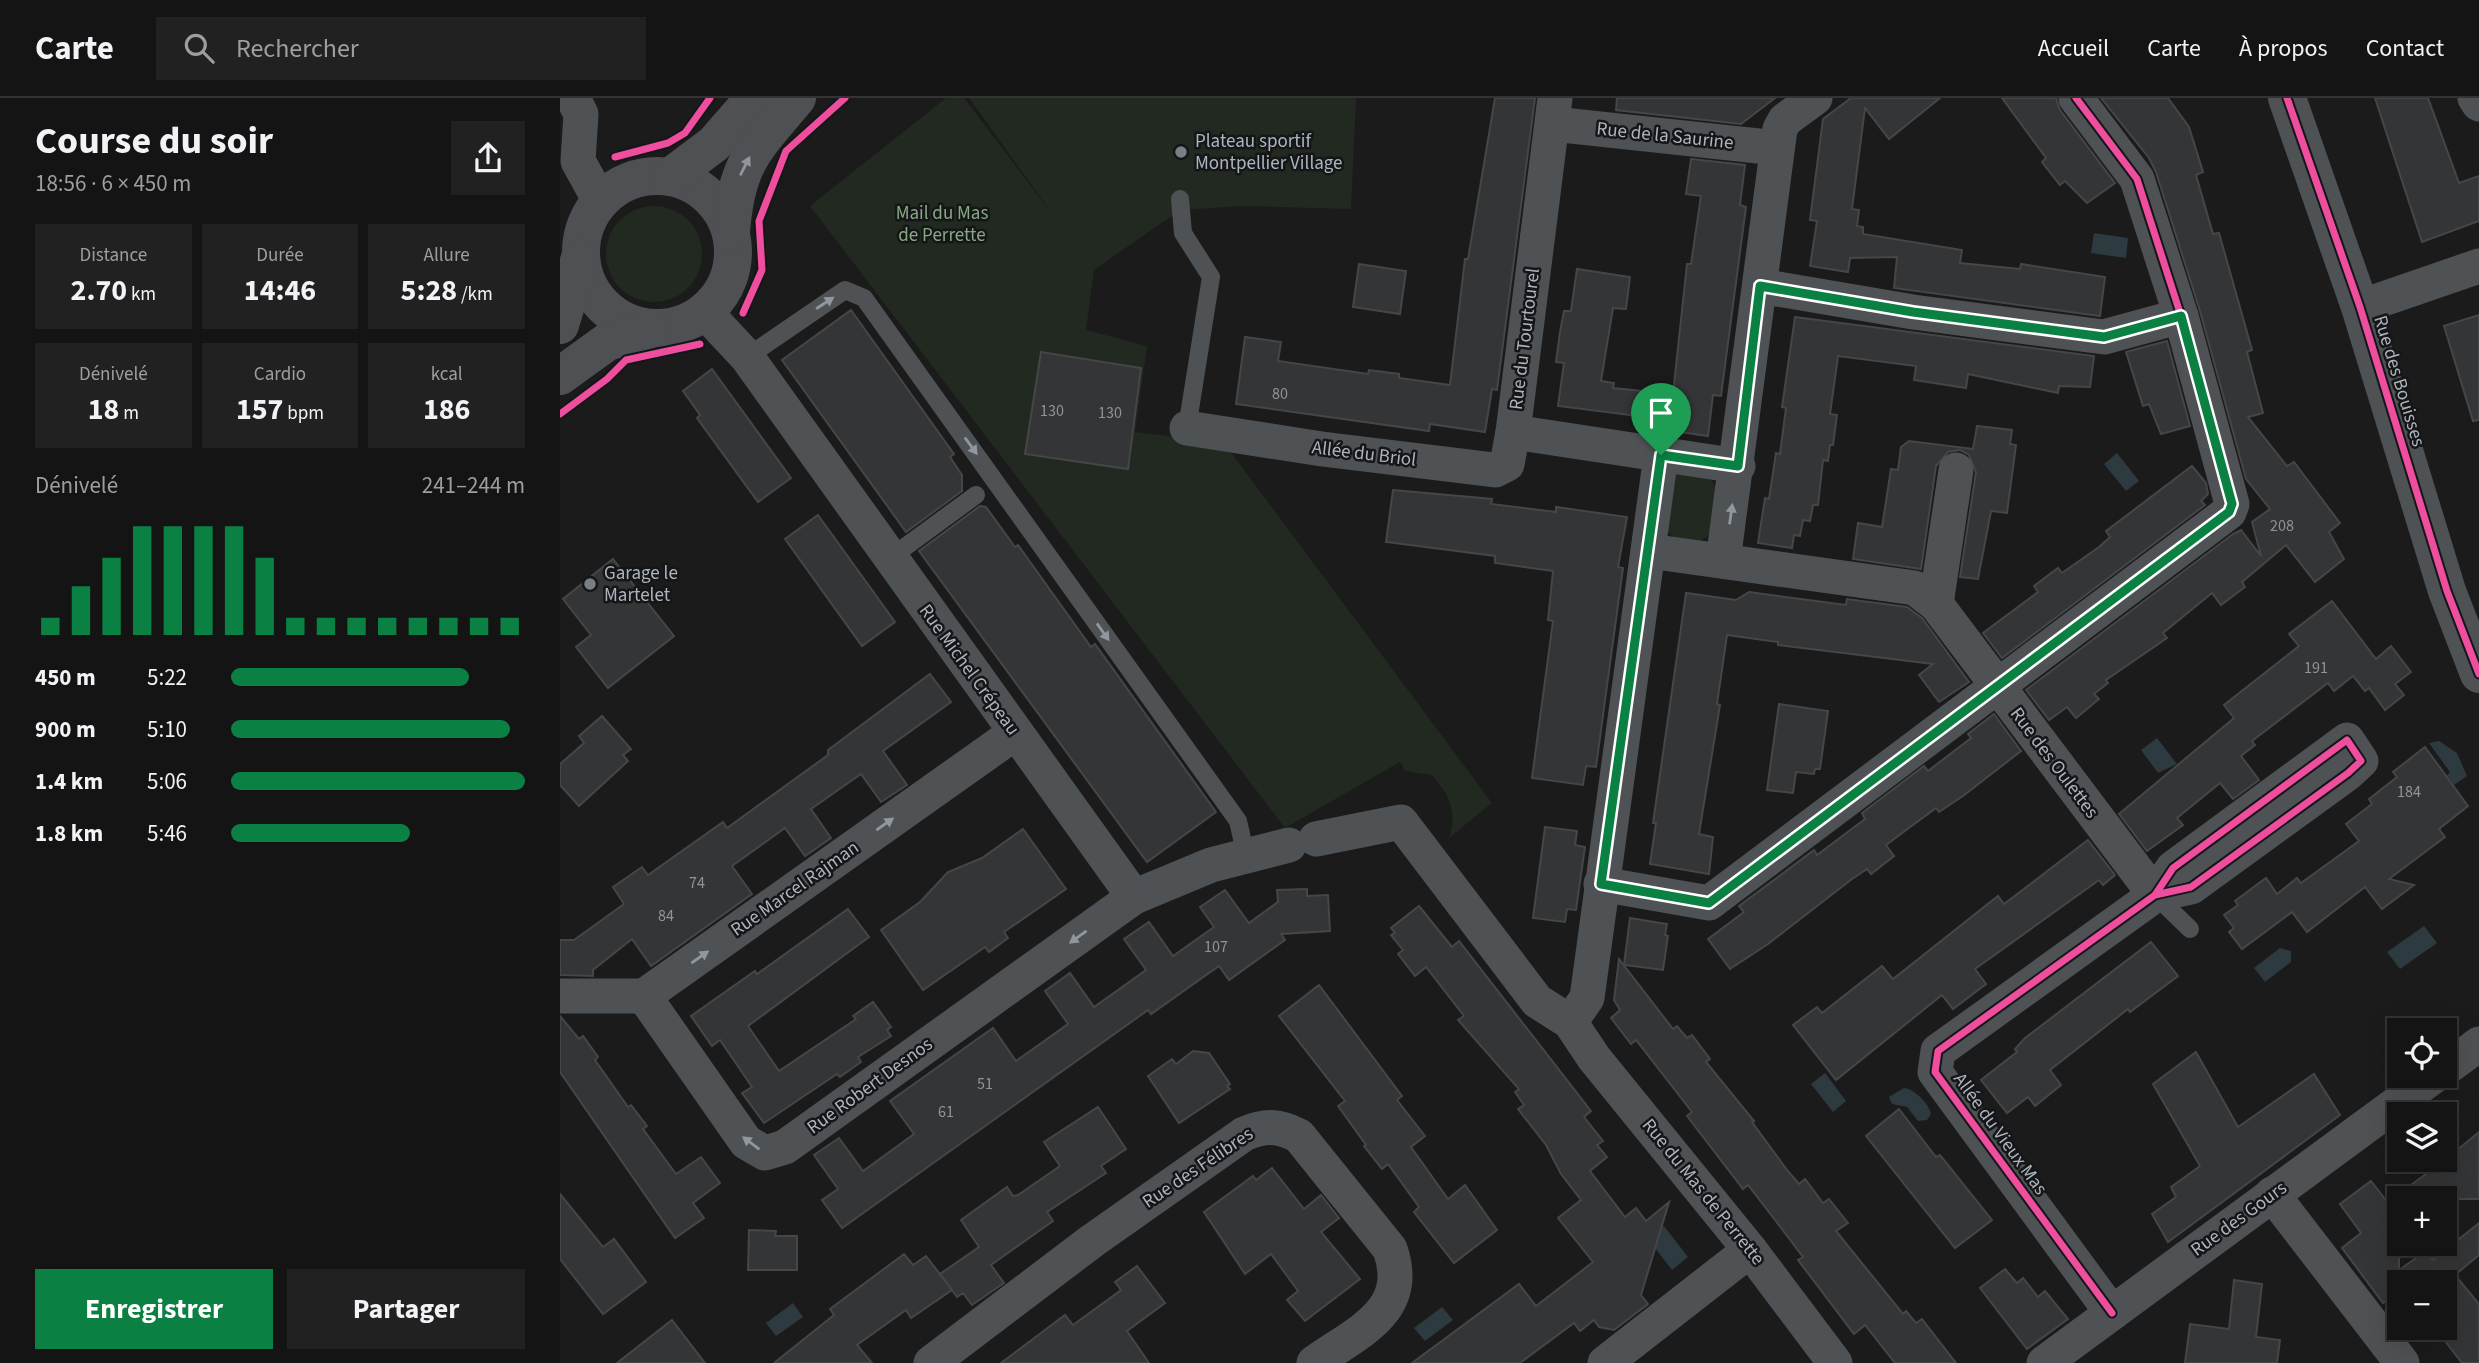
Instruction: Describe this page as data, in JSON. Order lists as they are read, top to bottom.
{
  "streets": {
    "street": [
      "Rue de la Saurine",
      "Rue du Tourtourel",
      "Rue des Bouisses",
      "Allée du Briol",
      "Rue Michel Crépeau",
      "Rue des Oulettes",
      "Rue Marcel Rajman",
      "Rue Robert Desnos",
      "Allée du Vieux Mas",
      "Rue des Félibres",
      "Rue du Mas de Perrette",
      "Rue des Gours"
    ]
  },
  "crossings": [
    ["Rue de la Saurine", "Rue du Tourtourel"],
    ["Rue du Tourtourel", "Allée du Briol"],
    ["Rue Michel Crépeau", "Rue Marcel Rajman"],
    ["Rue Michel Crépeau", "Rue Robert Desnos"],
    ["Rue des Oulettes", "Allée du Vieux Mas"],
    ["Rue Marcel Rajman", "Rue Robert Desnos"],
    ["Allée du Vieux Mas", "Rue des Gours"]
  ],
  "one_way": ["Rue Marcel Rajman"],
  "parks": ["Mail du Mas de Perrette"],
  "places": ["Plateau sportif Montpellier Village", "Garage le Martelet"],
  "house_numbers": [
    "80",
    "130",
    "130",
    "208",
    "191",
    "184",
    "74",
    "84",
    "107",
    "51",
    "61"
  ],
  "page": {
    "header": "Carte",
    "search": "Rechercher",
    "nav": [
      "Accueil",
      "Carte",
      "À propos",
      "Contact"
    ],
    "heading": ["Course du soir", "18:56 · 6 × 450 m"],
    "stats": [
      ["Distance", "2.70 km"],
      ["Durée", "14:46"],
      ["Allure", "5:28 /km"],
      ["Dénivelé", "18 m"],
      ["Cardio", "157 bpm"],
      ["kcal", "186"]
    ],
    "chart": ["Dénivelé", "241–244 m"],
    "list": [
      {
        "name": "450 m",
        "note": "5:22"
      },
      {
        "name": "900 m",
        "note": "5:10"
      },
      {
        "name": "1.4 km",
        "note": "5:06"
      },
      {
        "name": "1.8 km",
        "note": "5:46"
      }
    ],
    "map_buttons": ["+", "−"],
    "buttons": ["Enregistrer", "Partager"]
  }
}
